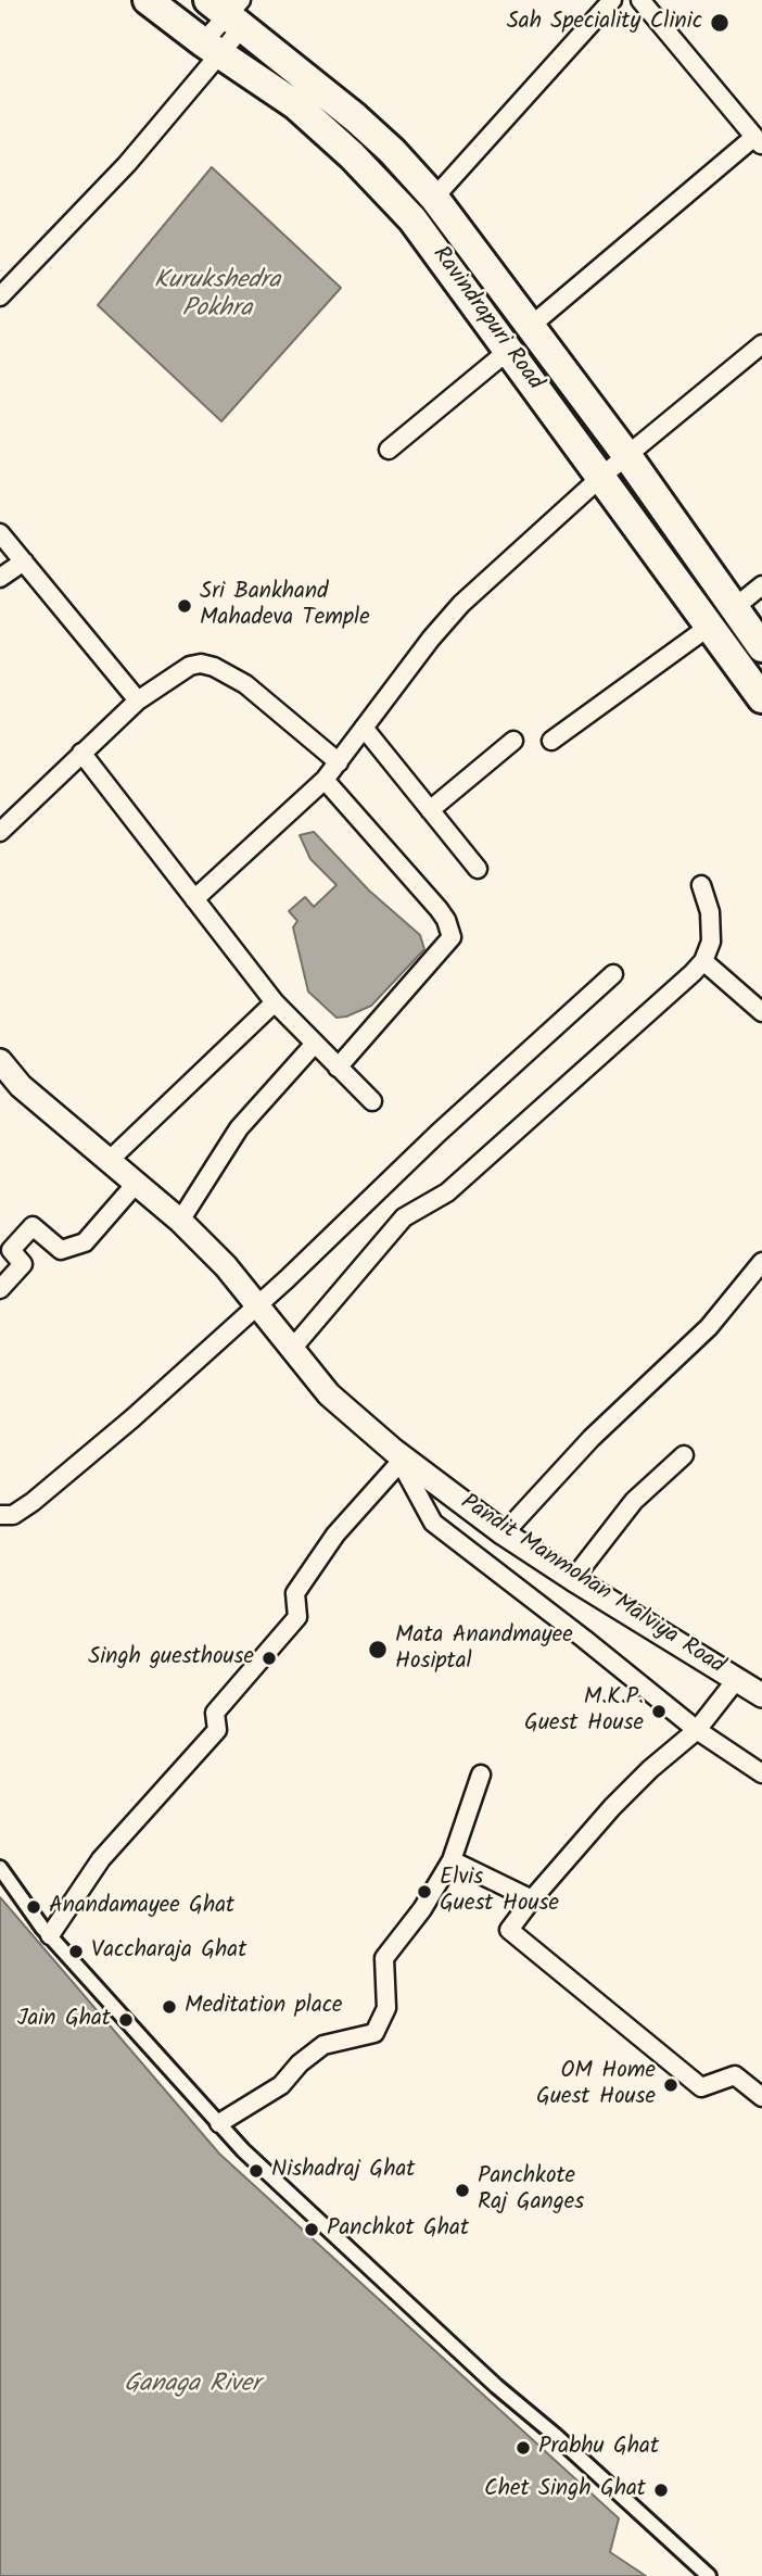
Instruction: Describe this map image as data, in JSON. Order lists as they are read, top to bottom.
{
  "streets": {
    "main road": ["Ravindrapuri Road"],
    "street": ["Pandit Manmohan Malviya Road"]
  },
  "water": ["Kurukshedra Pokhra", "Ganaga River"],
  "places": [
    "Sah Speciality Clinic",
    "Sri Bankhand Mahadeva Temple",
    "Mata Anandmayee Hosiptal",
    "Singh guesthouse",
    "M.K.P. Guest House",
    "Elvis Guest House",
    "Anandamayee Ghat",
    "Vaccharaja Ghat",
    "Meditation place",
    "Jain Ghat",
    "OM Home Guest House",
    "Nishadraj Ghat",
    "Panchkote Raj Ganges",
    "Panchkot Ghat",
    "Prabhu Ghat",
    "Chet Singh Ghat"
  ]
}
